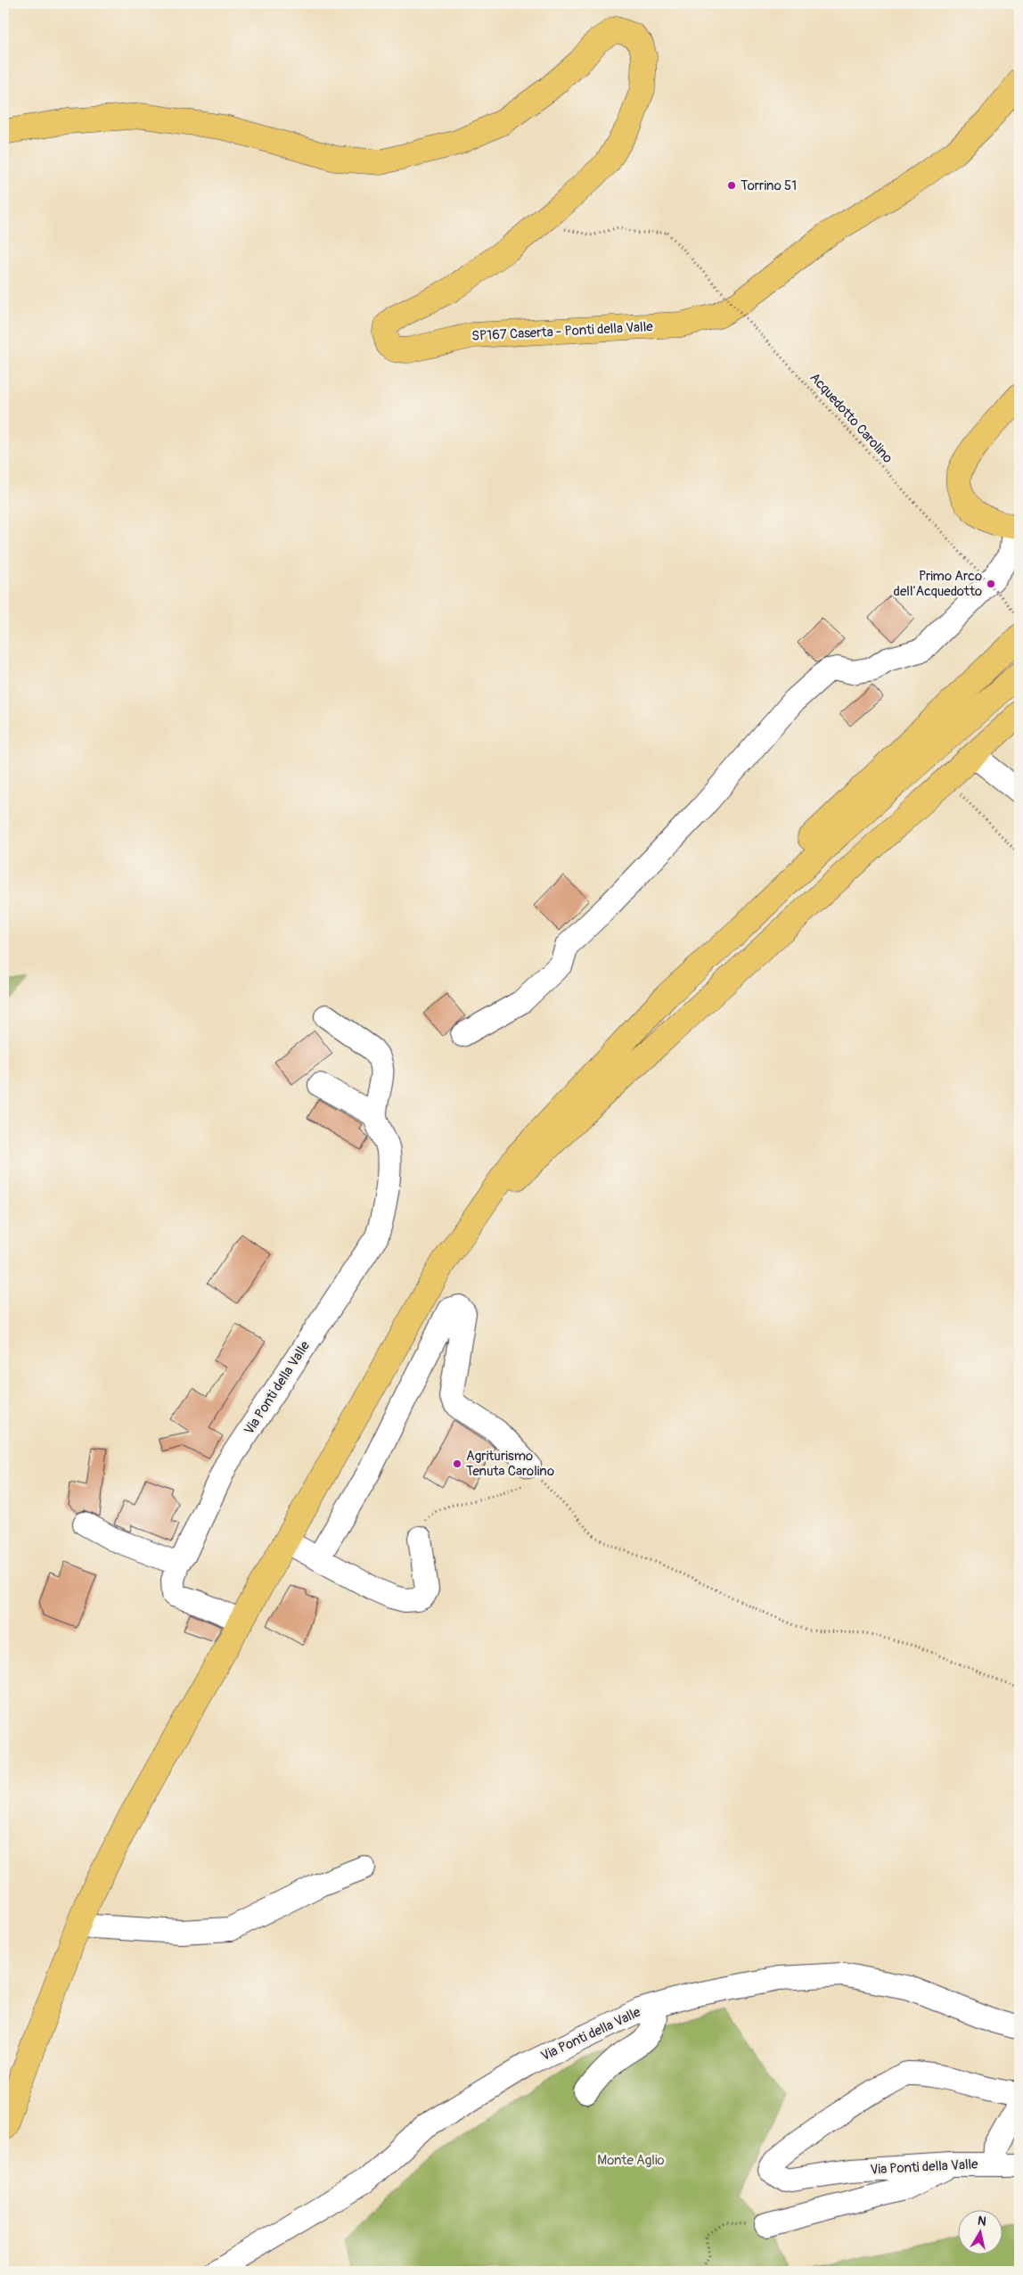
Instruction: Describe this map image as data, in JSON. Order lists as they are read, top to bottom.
{
  "streets": {
    "main road": ["SP167 Caserta - Ponti della Valle"],
    "street": ["Via Ponti della Valle"],
    "path": ["Acquedotto Carolino"]
  },
  "crossings": [
    ["SP167 Caserta - Ponti della Valle", "Acquedotto Carolino"]
  ],
  "parks": ["Monte Aglio"],
  "places": ["Torrino 51", "Primo Arco dell'Acquedotto", "Agriturismo Tenuta Carolino"],
  "north": "top"
}
